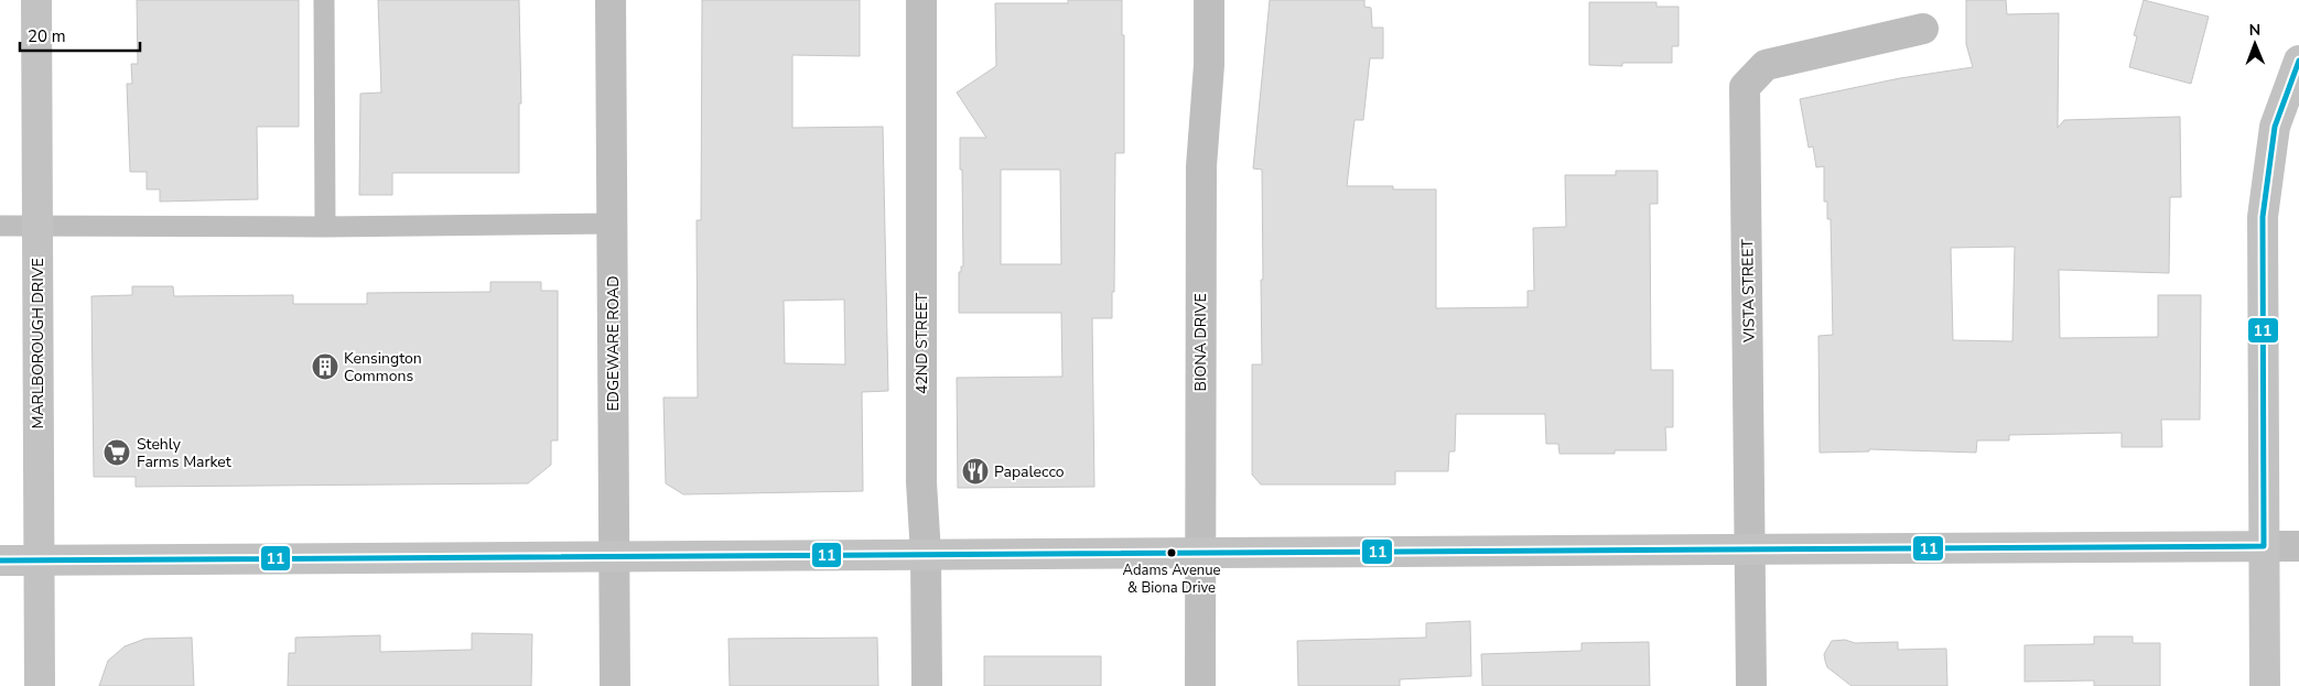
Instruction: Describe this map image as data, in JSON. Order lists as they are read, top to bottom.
{
  "streets": {
    "main road": ["MARLBOROUGH DRIVE"],
    "street": [
      "VISTA STREET",
      "BIONA DRIVE",
      "EDGEWARE ROAD",
      "42ND STREET"
    ]
  },
  "places": {
    "building": ["Kensington Commons"],
    "supermarket": ["Stehly Farms Market"],
    "restaurant": ["Papalecco"],
    "other": ["Adams Avenue & Biona Drive"]
  },
  "lines": ["transit line 11"],
  "scale_bar": "20 m",
  "north": "top"
}
